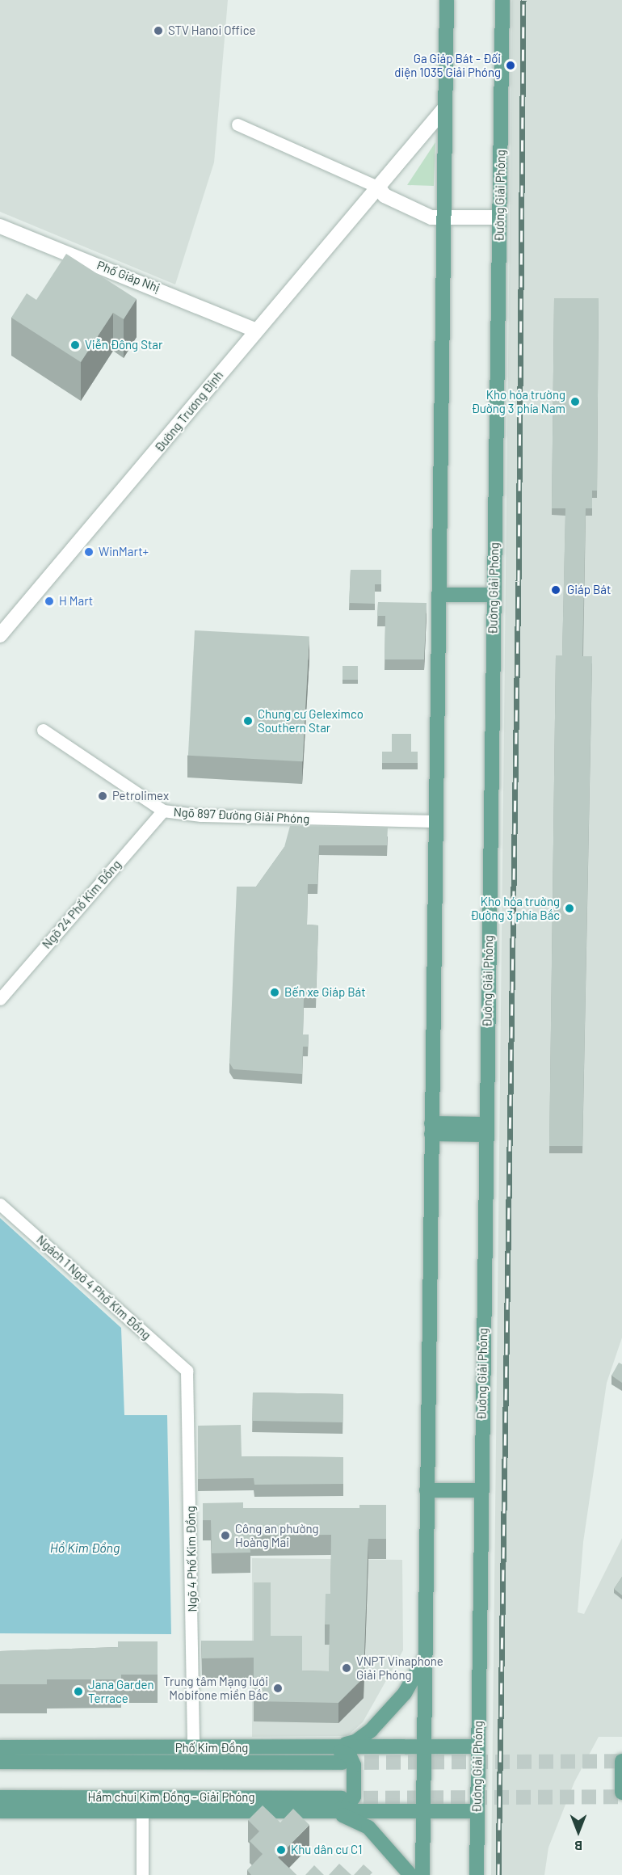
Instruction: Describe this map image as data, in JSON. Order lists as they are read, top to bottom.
{
  "streets": {
    "main road": [
      "Đường Giải Phóng",
      "Phố Giáp Nhị",
      "Đường Trương Định",
      "Phố Kim Đồng",
      "Hầm chui Kim Đồng - Giải Phóng"
    ],
    "street": [
      "Ngõ 897 Đường Giải Phóng",
      "Ngõ 24 Phố Kim Đồng",
      "Ngách 1 Ngõ 4 Phố Kim Đồng",
      "Ngõ 4 Phố Kim Đồng"
    ]
  },
  "crossings": [
    ["Đường Giải Phóng", "Phố Kim Đồng"],
    ["Phố Giáp Nhị", "Đường Trương Định"],
    ["Ngõ 897 Đường Giải Phóng", "Ngõ 24 Phố Kim Đồng"],
    ["Ngách 1 Ngõ 4 Phố Kim Đồng", "Ngõ 4 Phố Kim Đồng"],
    ["Ngõ 4 Phố Kim Đồng", "Phố Kim Đồng"]
  ],
  "water": ["Hồ Kim Đồng"],
  "places": [
    "STV Hanoi Office",
    "Ga Giáp Bát - Đối diện 1035 Giải Phóng",
    "Viễn Đông Star",
    "Kho hóa trường Đường 3 phía Nam",
    "WinMart+",
    "Giáp Bát",
    "H Mart",
    "Chung cư Geleximco Southern Star",
    "Petrolimex",
    "Kho hóa trường Đường 3 phía Bắc",
    "Bến xe Giáp Bát",
    "Công an phường Hoàng Mai",
    "VNPT Vinaphone Giải Phóng",
    "Trung tâm Mạng lưới Mobifone miền Bắc",
    "Jana Garden Terrace",
    "Khu dân cư C1"
  ],
  "north": "bottom"
}
